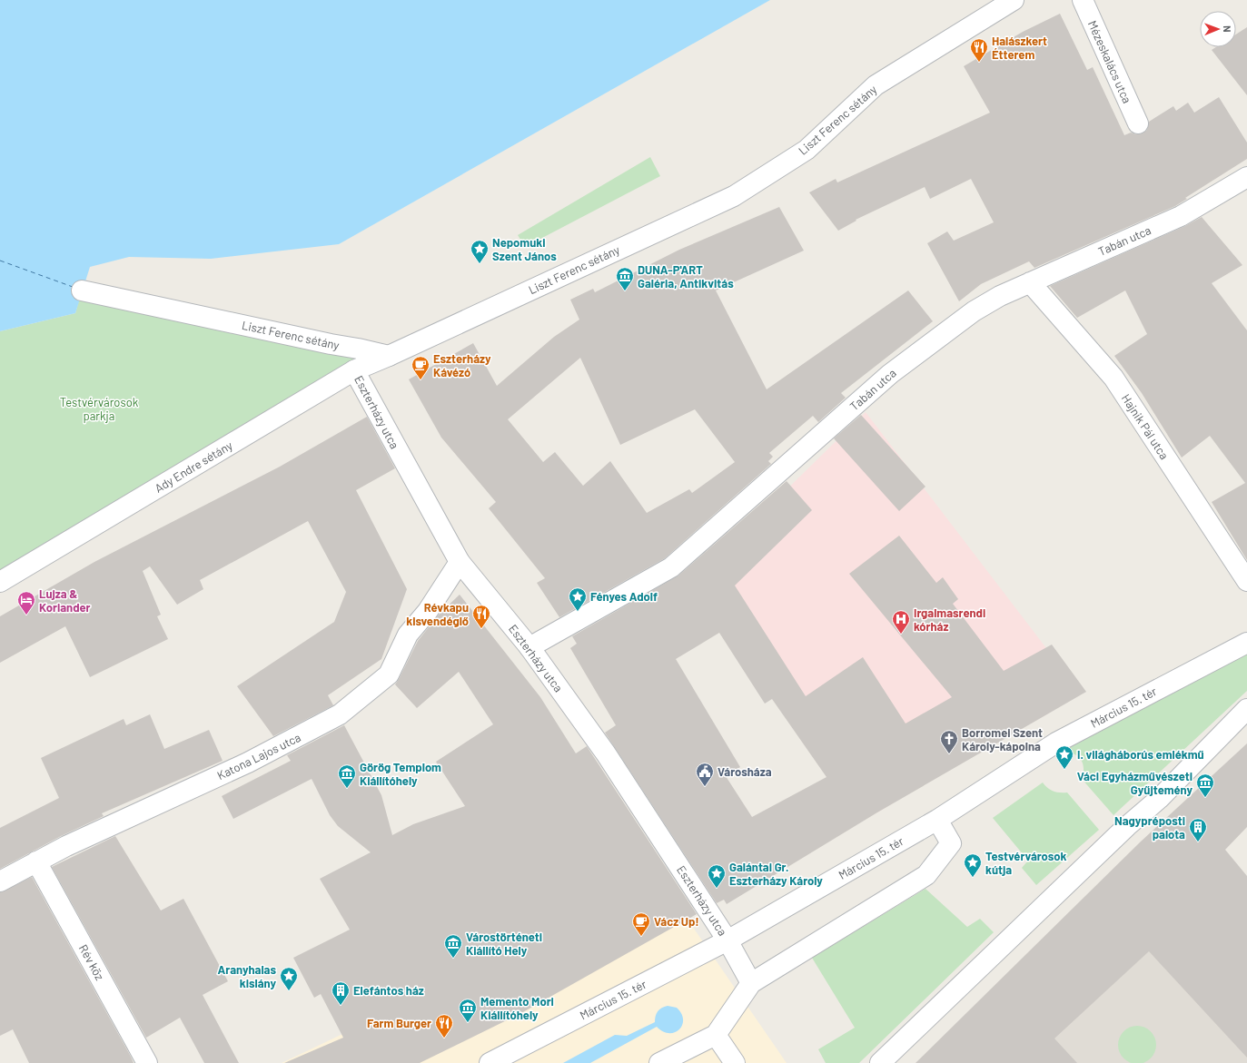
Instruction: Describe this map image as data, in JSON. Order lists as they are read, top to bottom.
{
  "streets": {
    "street": [
      "Mézeskalács utca",
      "Liszt Ferenc sétány",
      "Tabán utca",
      "Eszterházy utca",
      "Hajnik Pál utca",
      "Ady Endre sétány",
      "Március 15. tér",
      "Katona Lajos utca",
      "Rév köz"
    ]
  },
  "crossings": [
    ["Liszt Ferenc sétány", "Ady Endre sétány"],
    ["Tabán utca", "Eszterházy utca"],
    ["Tabán utca", "Hajnik Pál utca"],
    ["Eszterházy utca", "Ady Endre sétány"],
    ["Eszterházy utca", "Március 15. tér"],
    ["Eszterházy utca", "Katona Lajos utca"],
    ["Katona Lajos utca", "Rév köz"]
  ],
  "parks": ["Testvérvárosok parkja"],
  "places": {
    "restaurant": ["Halászkert Étterem", "Révkapu kisvendéglő", "Farm Burger"],
    "place": [
      "Nepomuki Szent János",
      "Fényes Adolf",
      "I. világháborús emlékmű",
      "Testvérvárosok kútja",
      "Galántai Gr. Eszterházy Károly",
      "Aranyhalas kislány"
    ],
    "museum": [
      "DUNA-P'ART Galéria, Antikvitás",
      "Görög Templom Kiállítóhely",
      "Váci Egyházművészeti Gyűjtemény",
      "Várostörténeti Kiállító Hely",
      "Memento Mori Kiállítóhely"
    ],
    "cafe": ["Eszterházy Kávézó", "Vácz Up!"],
    "hotel": ["Lujza & Koriander"],
    "hospital": ["Irgalmasrendi kórház"],
    "church": ["Borromei Szent Károly-kápolna"],
    "public building": ["Városháza"],
    "building": ["Nagypréposti palota", "Elefántos ház"]
  },
  "north": "right"
}
